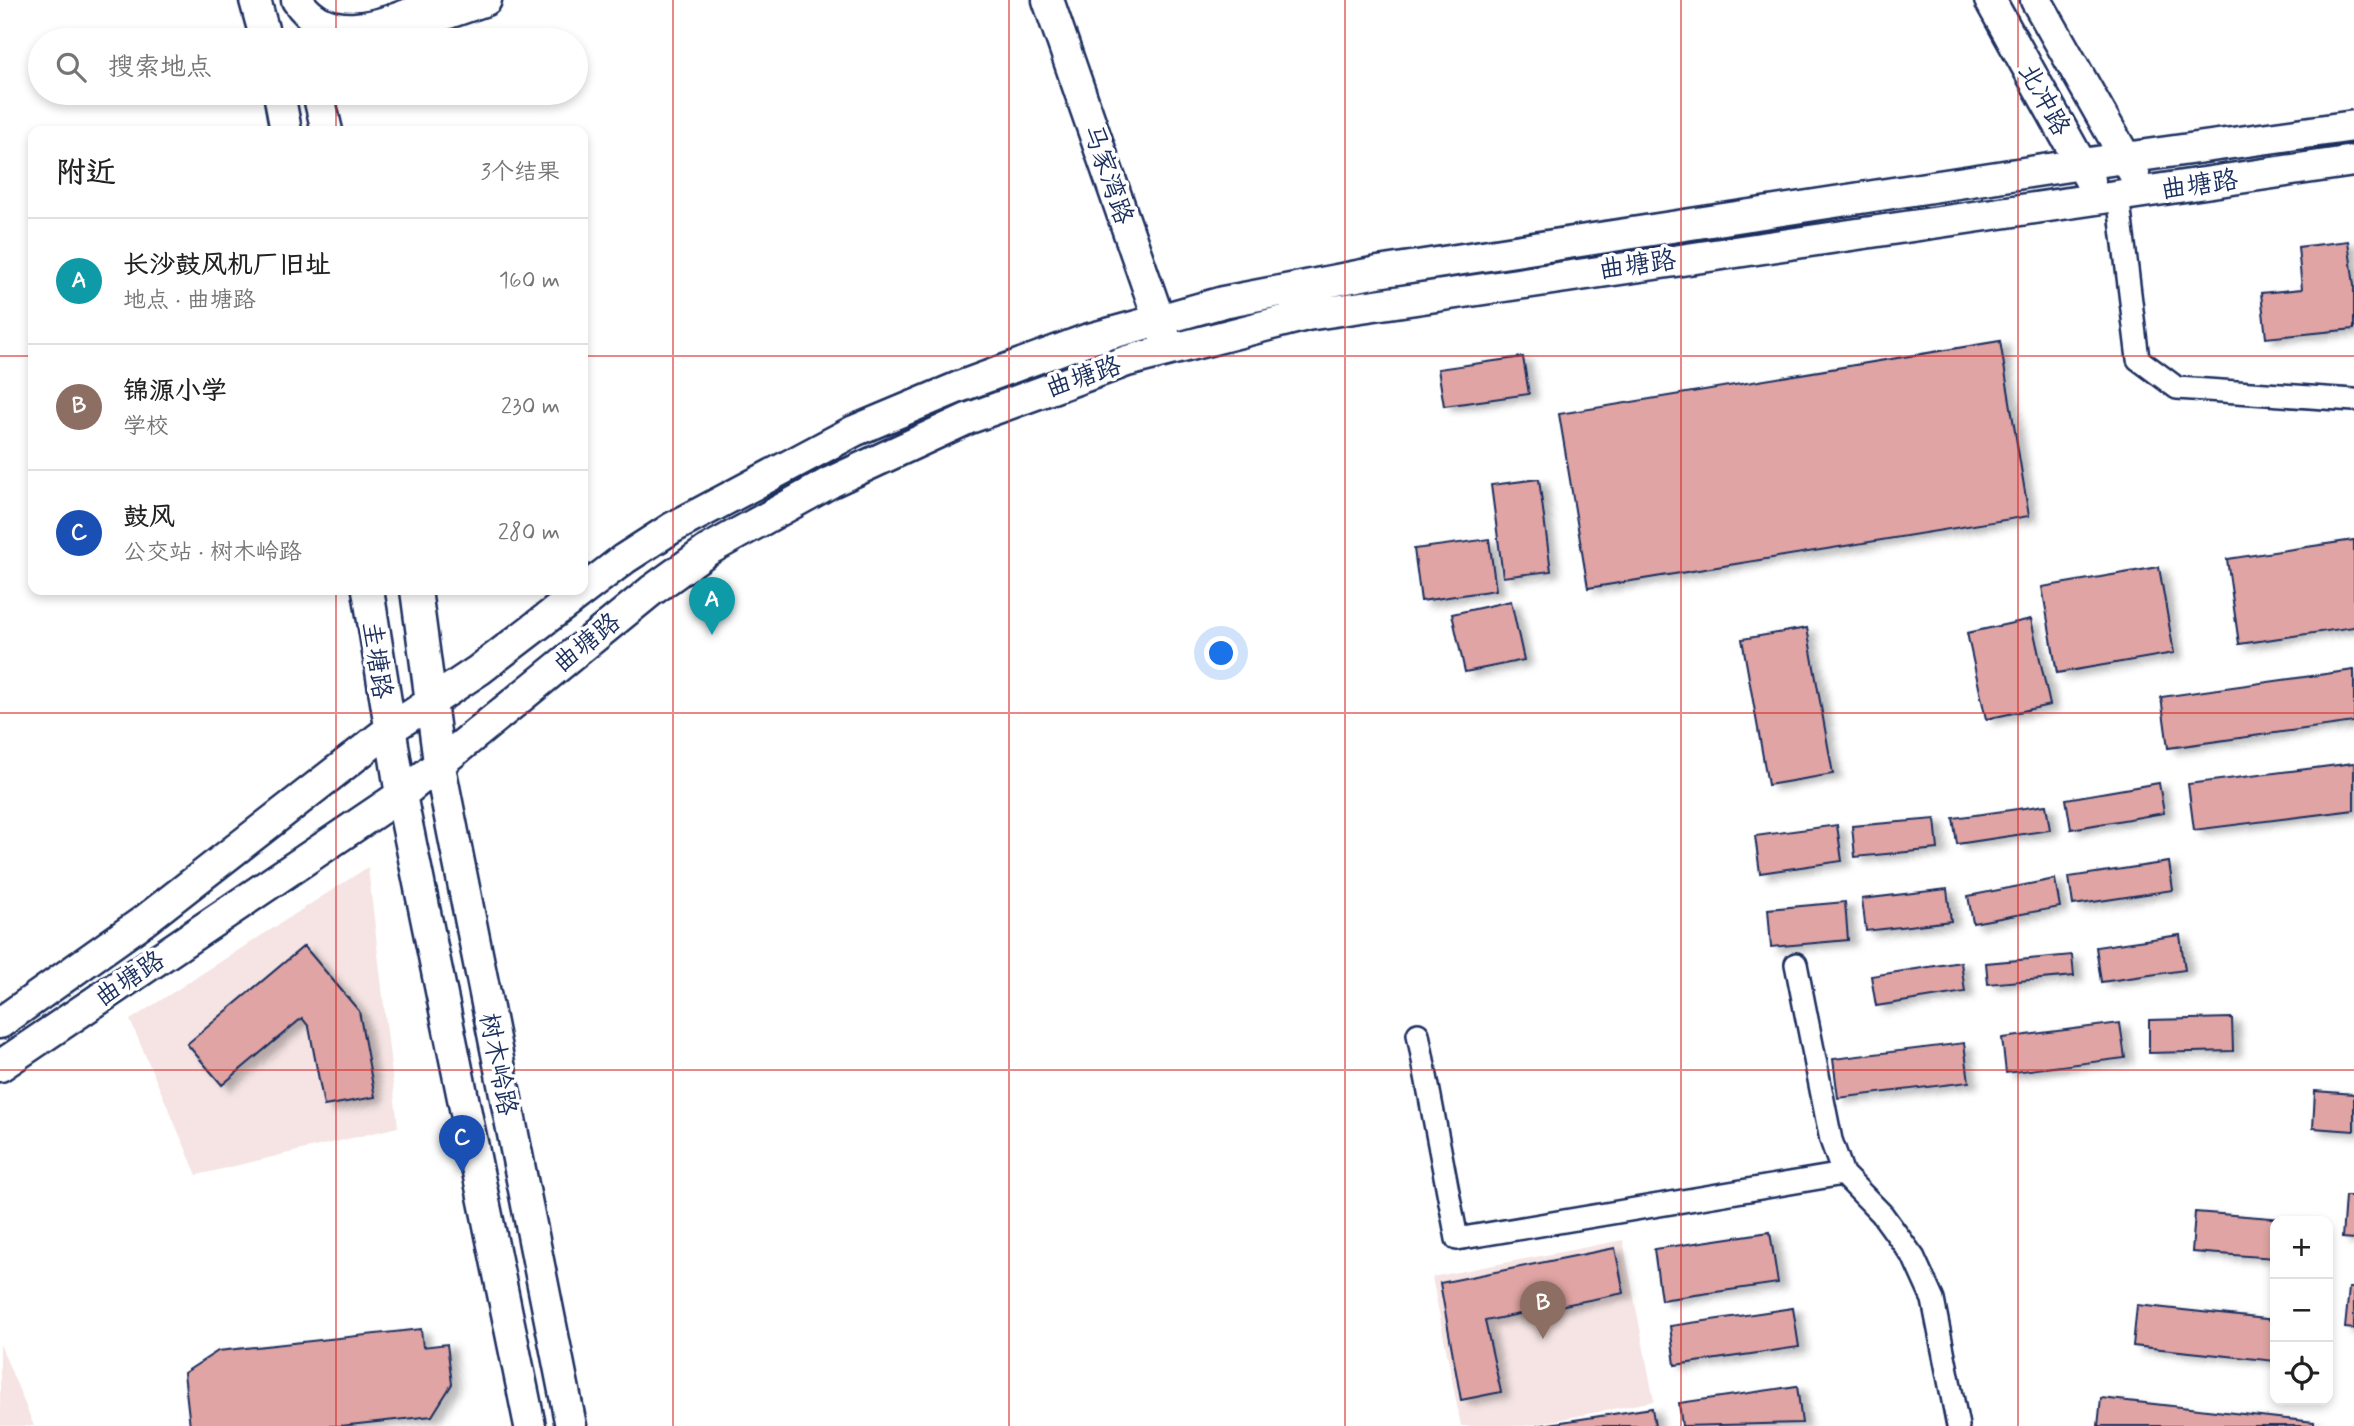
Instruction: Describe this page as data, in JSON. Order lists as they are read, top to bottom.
{
  "streets": {
    "main road": [
      "北冲路",
      "马家湾路",
      "曲塘路",
      "圭塘路",
      "树木岭路"
    ]
  },
  "crossings": [
    ["北冲路", "曲塘路"],
    ["马家湾路", "曲塘路"],
    ["曲塘路", "圭塘路"],
    ["曲塘路", "树木岭路"],
    ["圭塘路", "树木岭路"]
  ],
  "page": {
    "search": "搜索地点",
    "heading": ["附近", "3个结果"],
    "list": [
      {
        "mark": "A",
        "name": "长沙鼓风机厂旧址",
        "note": "地点 · 曲塘路",
        "value": "160 m"
      },
      {
        "mark": "B",
        "name": "锦源小学",
        "note": "学校",
        "value": "230 m"
      },
      {
        "mark": "C",
        "name": "鼓风",
        "note": "公交站 · 树木岭路",
        "value": "280 m"
      }
    ],
    "pins": ["A", "C", "B"],
    "map_buttons": ["+", "−"]
  }
}
